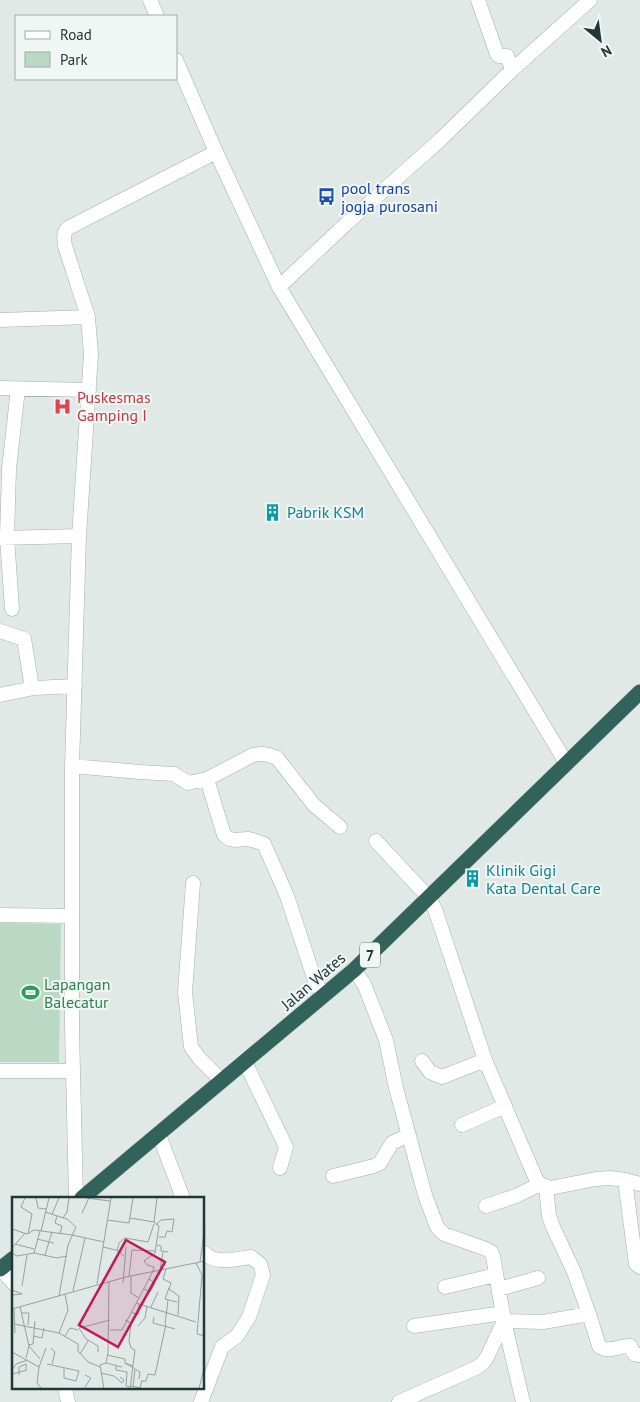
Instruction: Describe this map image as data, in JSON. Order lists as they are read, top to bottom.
{
  "streets": {
    "highway": ["7", "Jalan Wates"]
  },
  "places": {
    "bus stop": ["pool trans jogja purosani"],
    "hospital": ["Puskesmas Gamping I"],
    "building": ["Pabrik KSM", "Klinik Gigi Kata Dental Care"],
    "sports": ["Lapangan Balecatur"]
  },
  "legend": ["Road", "Park"],
  "north": "bottom right"
}
